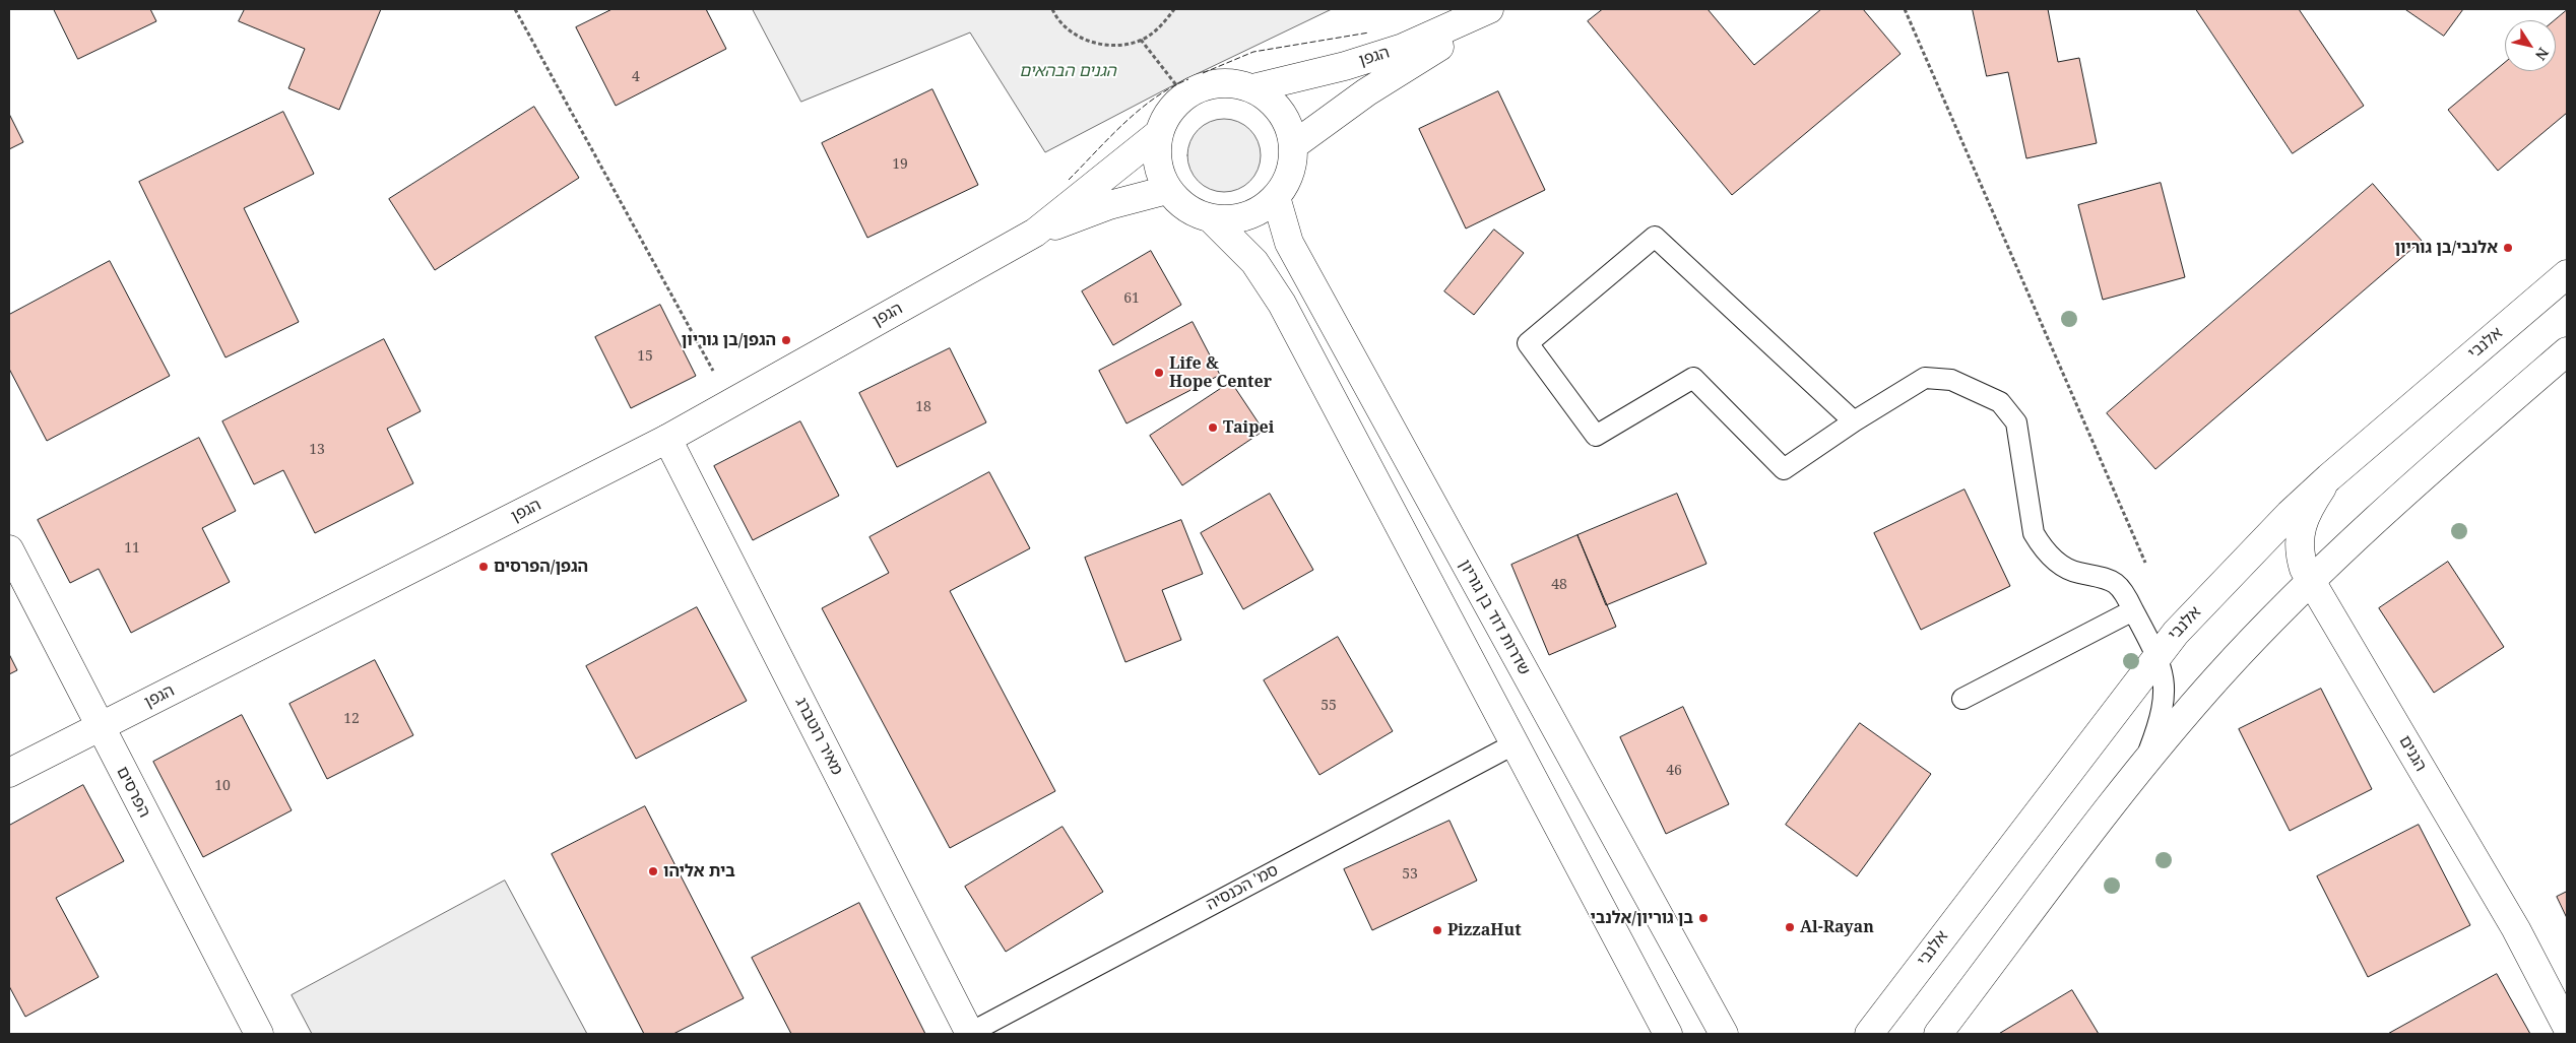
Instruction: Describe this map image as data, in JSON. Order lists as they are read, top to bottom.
{
  "streets": {
    "street": [
      "הגפן",
      "אלנבי",
      "שדרות דוד בן גוריון",
      "מאיר רוטברג",
      "הגנים",
      "הפרסים"
    ],
    "lane": ["סמ' הכנסיה"]
  },
  "crossings": [
    ["הגפן", "שדרות דוד בן גוריון"],
    ["הגפן", "מאיר רוטברג"],
    ["הגפן", "הפרסים"],
    ["אלנבי", "הגנים"],
    ["מאיר רוטברג", "סמ' הכנסיה"]
  ],
  "parks": ["הגנים הבהאים"],
  "places": [
    "אלנבי/בן גוריון",
    "הגפן/בן גוריון",
    "Life & Hope Center",
    "Taipei",
    "הגפן/הפרסים",
    "בית אליהו",
    "בן גוריון/אלנבי",
    "Al-Rayan",
    "PizzaHut"
  ],
  "house_numbers": [
    "4",
    "19",
    "61",
    "15",
    "18",
    "13",
    "11",
    "48",
    "55",
    "12",
    "46",
    "10",
    "53"
  ],
  "north": "bottom right"
}
